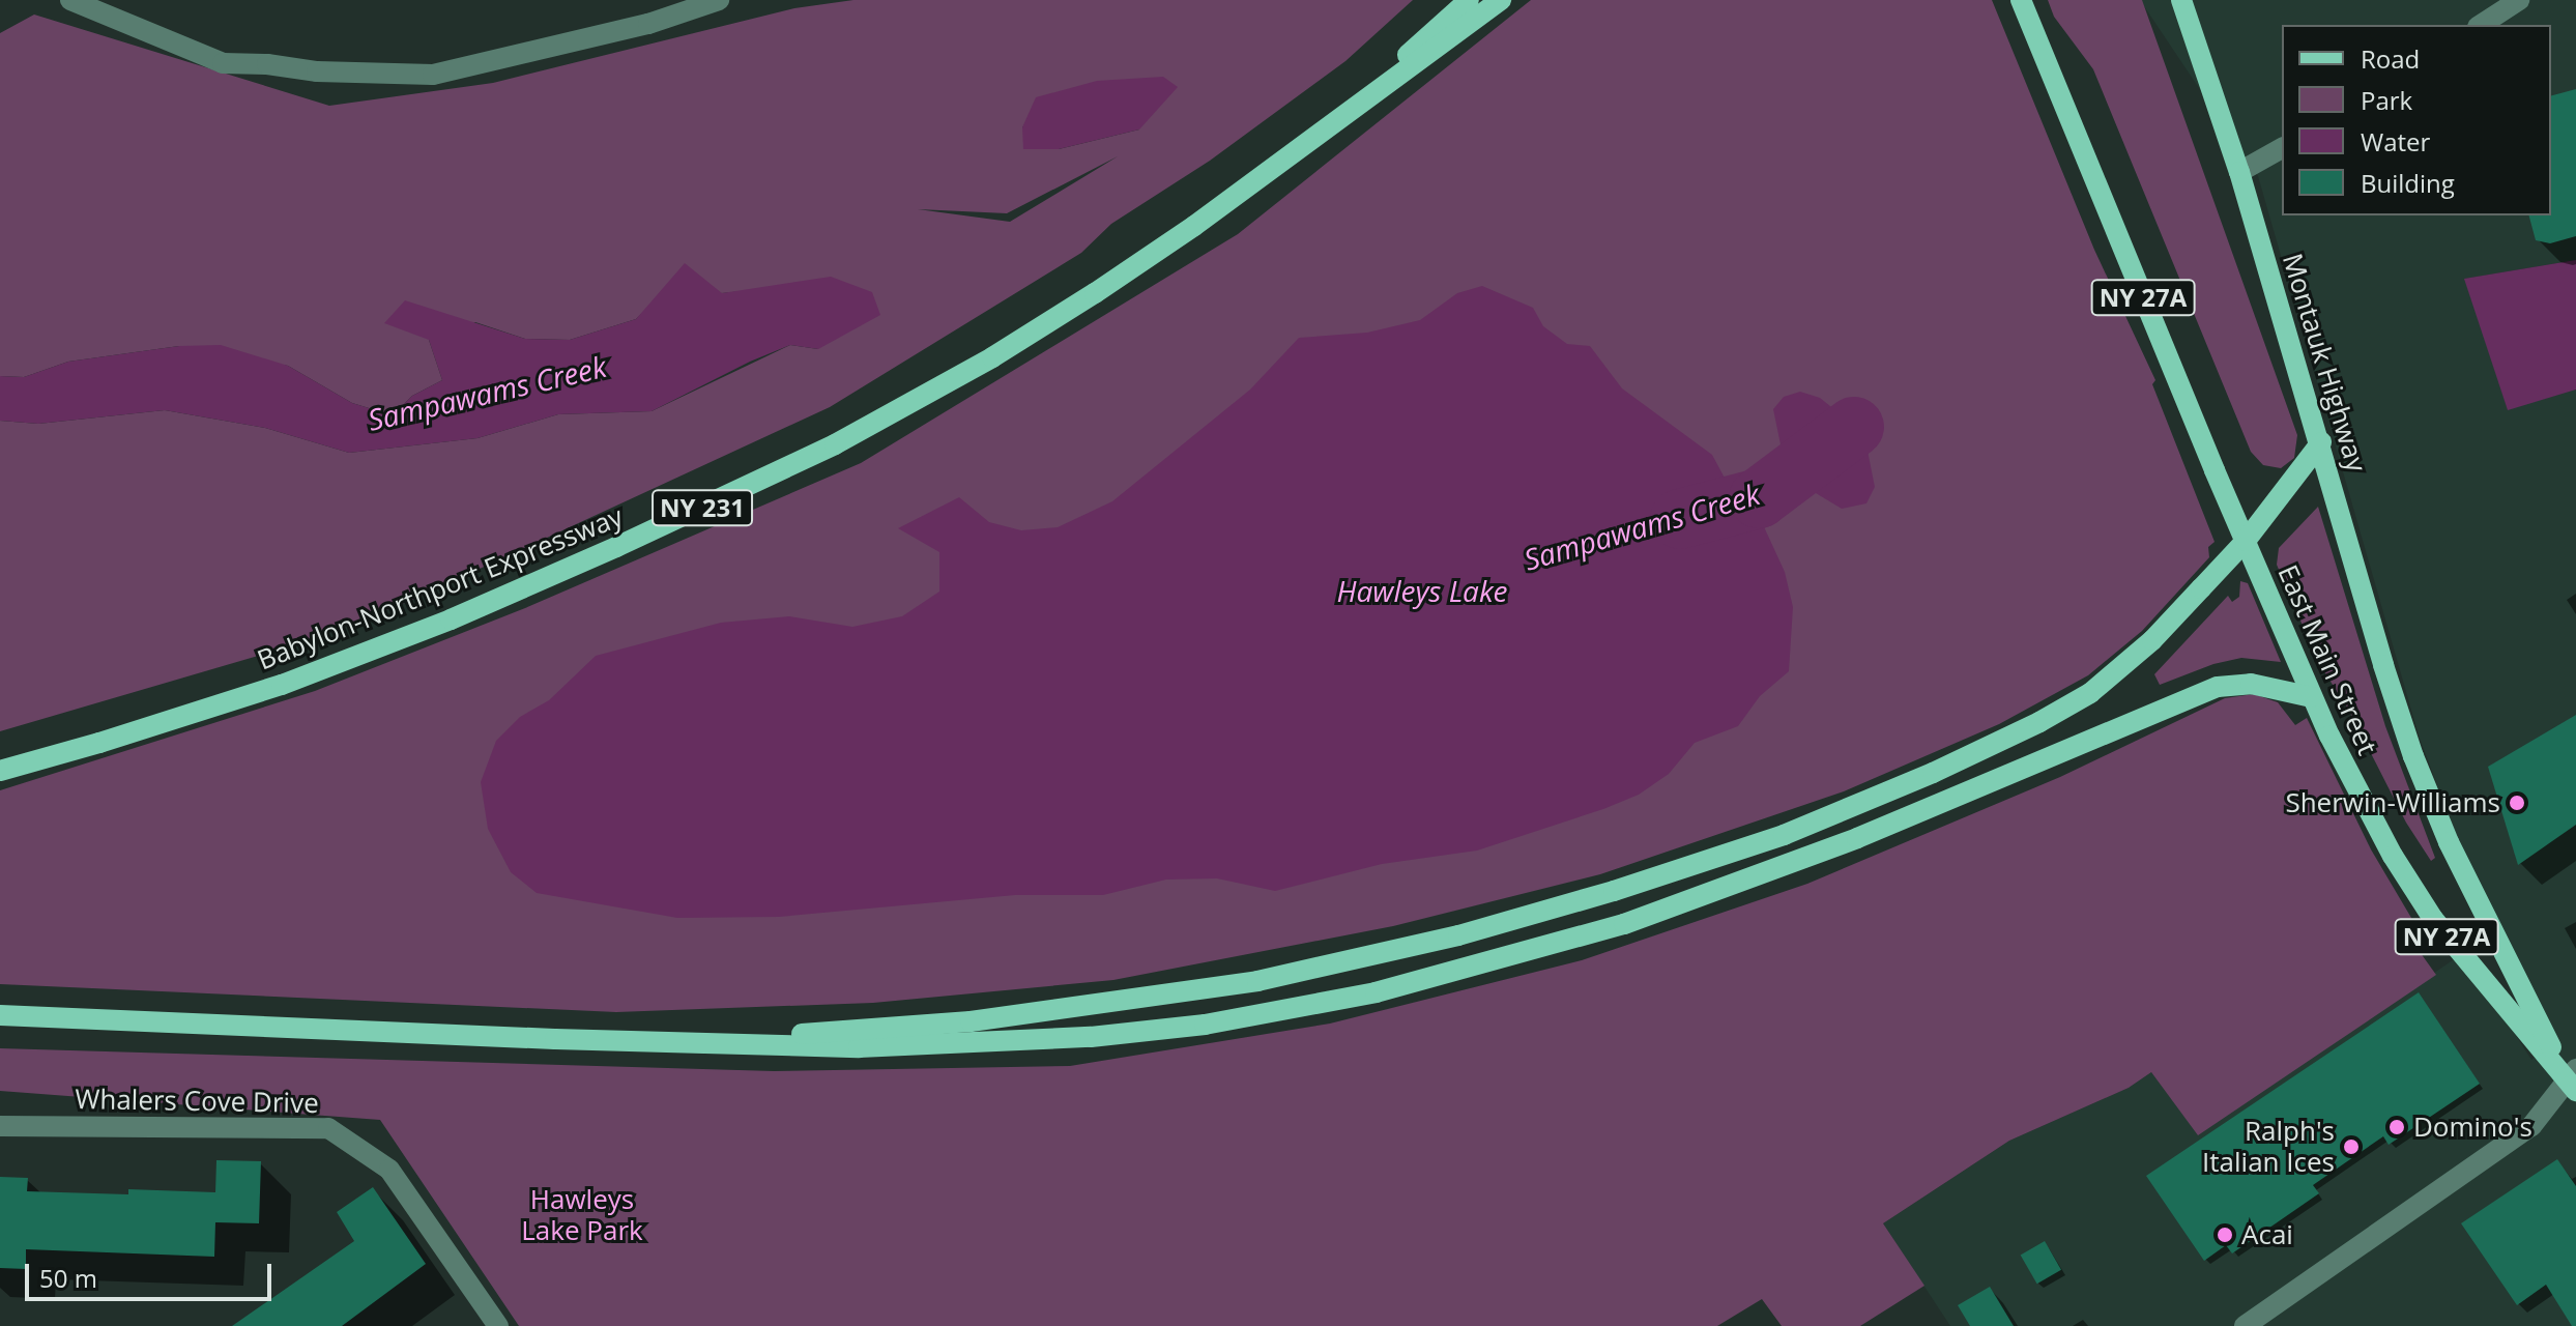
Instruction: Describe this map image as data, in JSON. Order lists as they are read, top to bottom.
{
  "streets": {
    "main road": [
      "NY 27A",
      "Montauk Highway",
      "NY 231",
      "Babylon-Northport Expressway",
      "East Main Street"
    ],
    "street": ["Whalers Cove Drive"]
  },
  "crossings": [
    ["NY 27A", "East Main Street"],
    ["Montauk Highway", "East Main Street"]
  ],
  "water": ["Sampawams Creek", "Hawleys Lake"],
  "parks": ["Hawleys Lake Park"],
  "places": [
    "Sherwin-Williams",
    "Domino's",
    "Ralph's Italian Ices",
    "Acai"
  ],
  "legend": [
    "Road",
    "Park",
    "Water",
    "Building"
  ],
  "scale_bar": "50 m"
}
